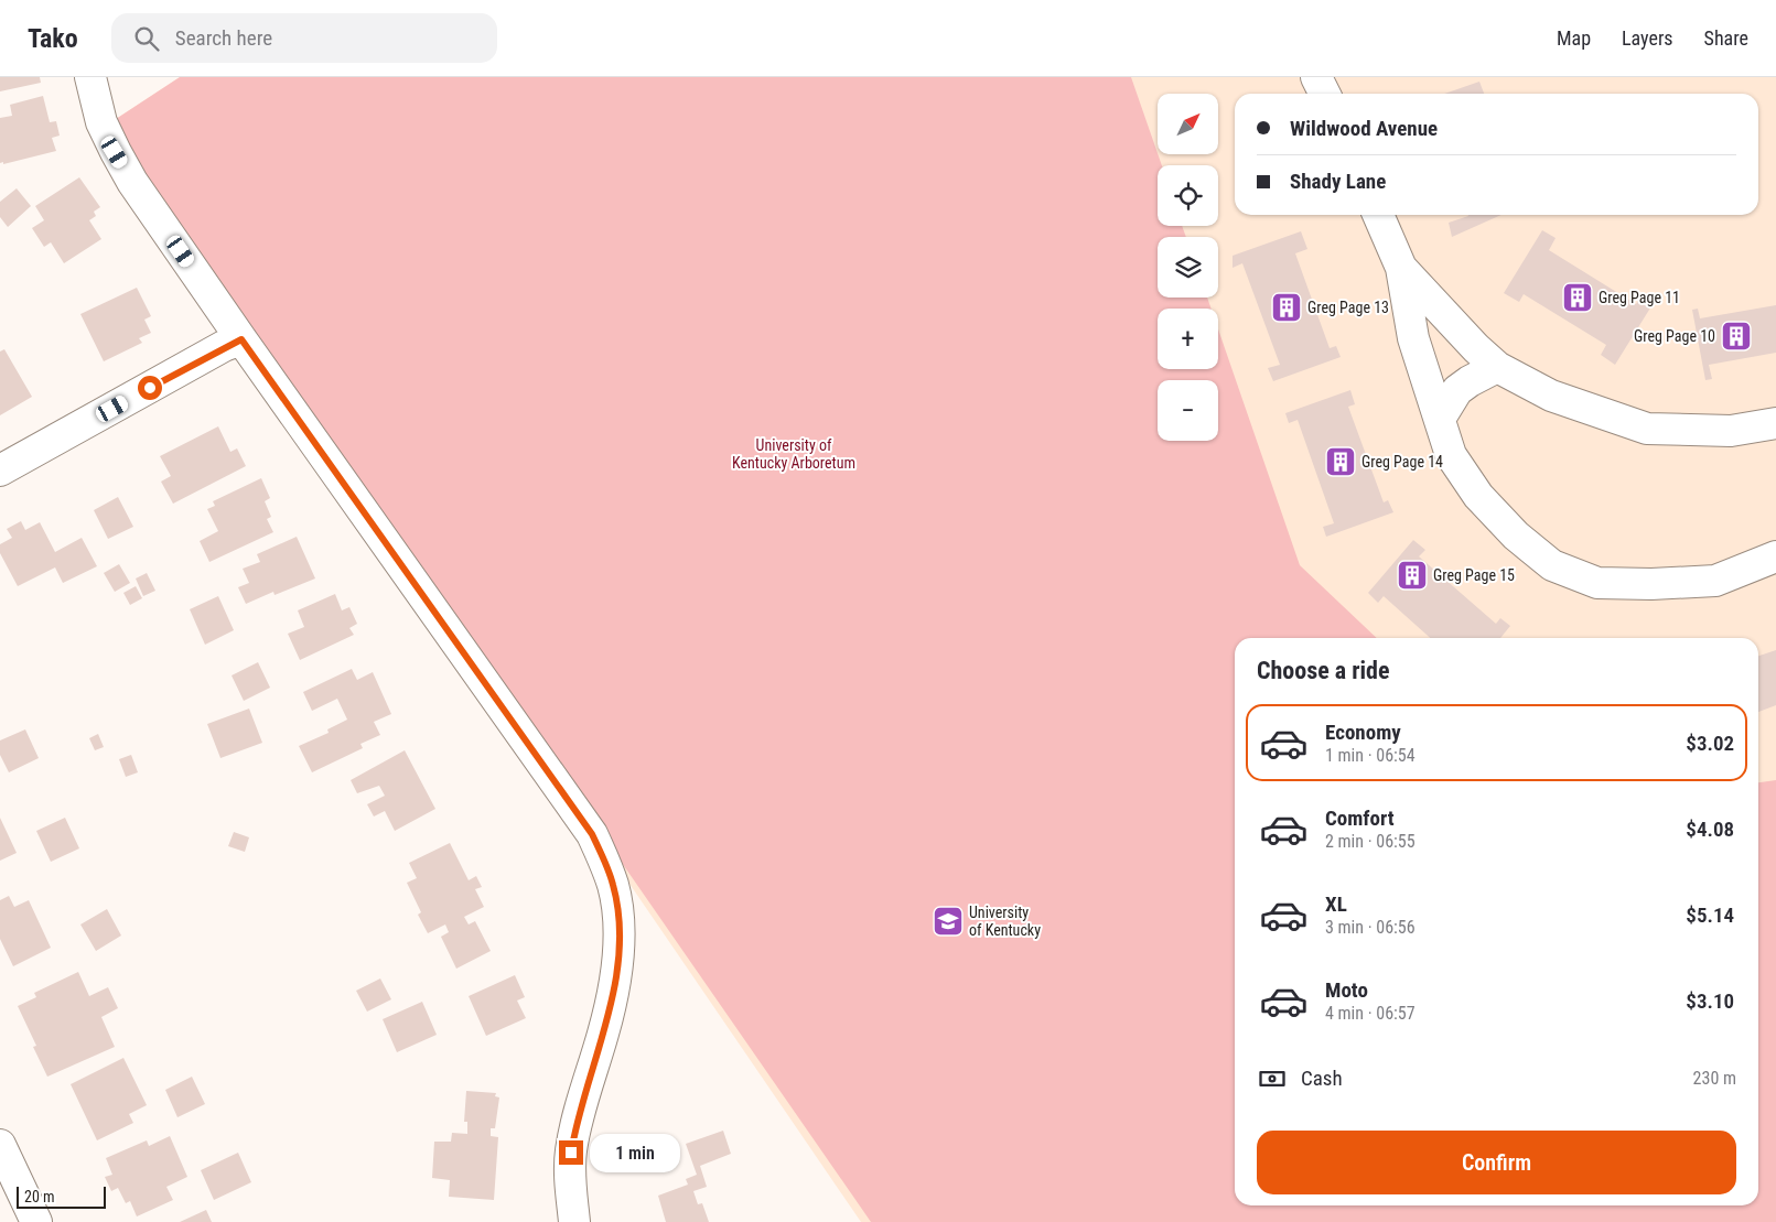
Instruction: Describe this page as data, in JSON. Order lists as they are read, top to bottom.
{
  "parks": ["University of Kentucky Arboretum"],
  "places": {
    "building": [
      "Greg Page 11",
      "Greg Page 13",
      "Greg Page 10",
      "Greg Page 14",
      "Greg Page 15"
    ],
    "school or university": ["University of Kentucky"]
  },
  "scale_bar": "20 m",
  "north": "top right",
  "page": {
    "header": "Tako",
    "search": "Search here",
    "nav": ["Map", "Layers", "Share"],
    "map_buttons": ["+", "−"],
    "banner": ["Wildwood Avenue", "Shady Lane"],
    "heading": "Choose a ride",
    "list": [
      {
        "name": "Economy",
        "note": "1 min · 06:54",
        "value": "$3.02"
      },
      {
        "name": "Comfort",
        "note": "2 min · 06:55",
        "value": "$4.08"
      },
      {
        "name": "XL",
        "note": "3 min · 06:56",
        "value": "$5.14"
      },
      {
        "name": "Moto",
        "note": "4 min · 06:57",
        "value": "$3.10"
      }
    ],
    "pay": ["Cash", "230 m"],
    "buttons": "Confirm",
    "bubble": "1 min",
    "scale": "20 m"
  }
}
